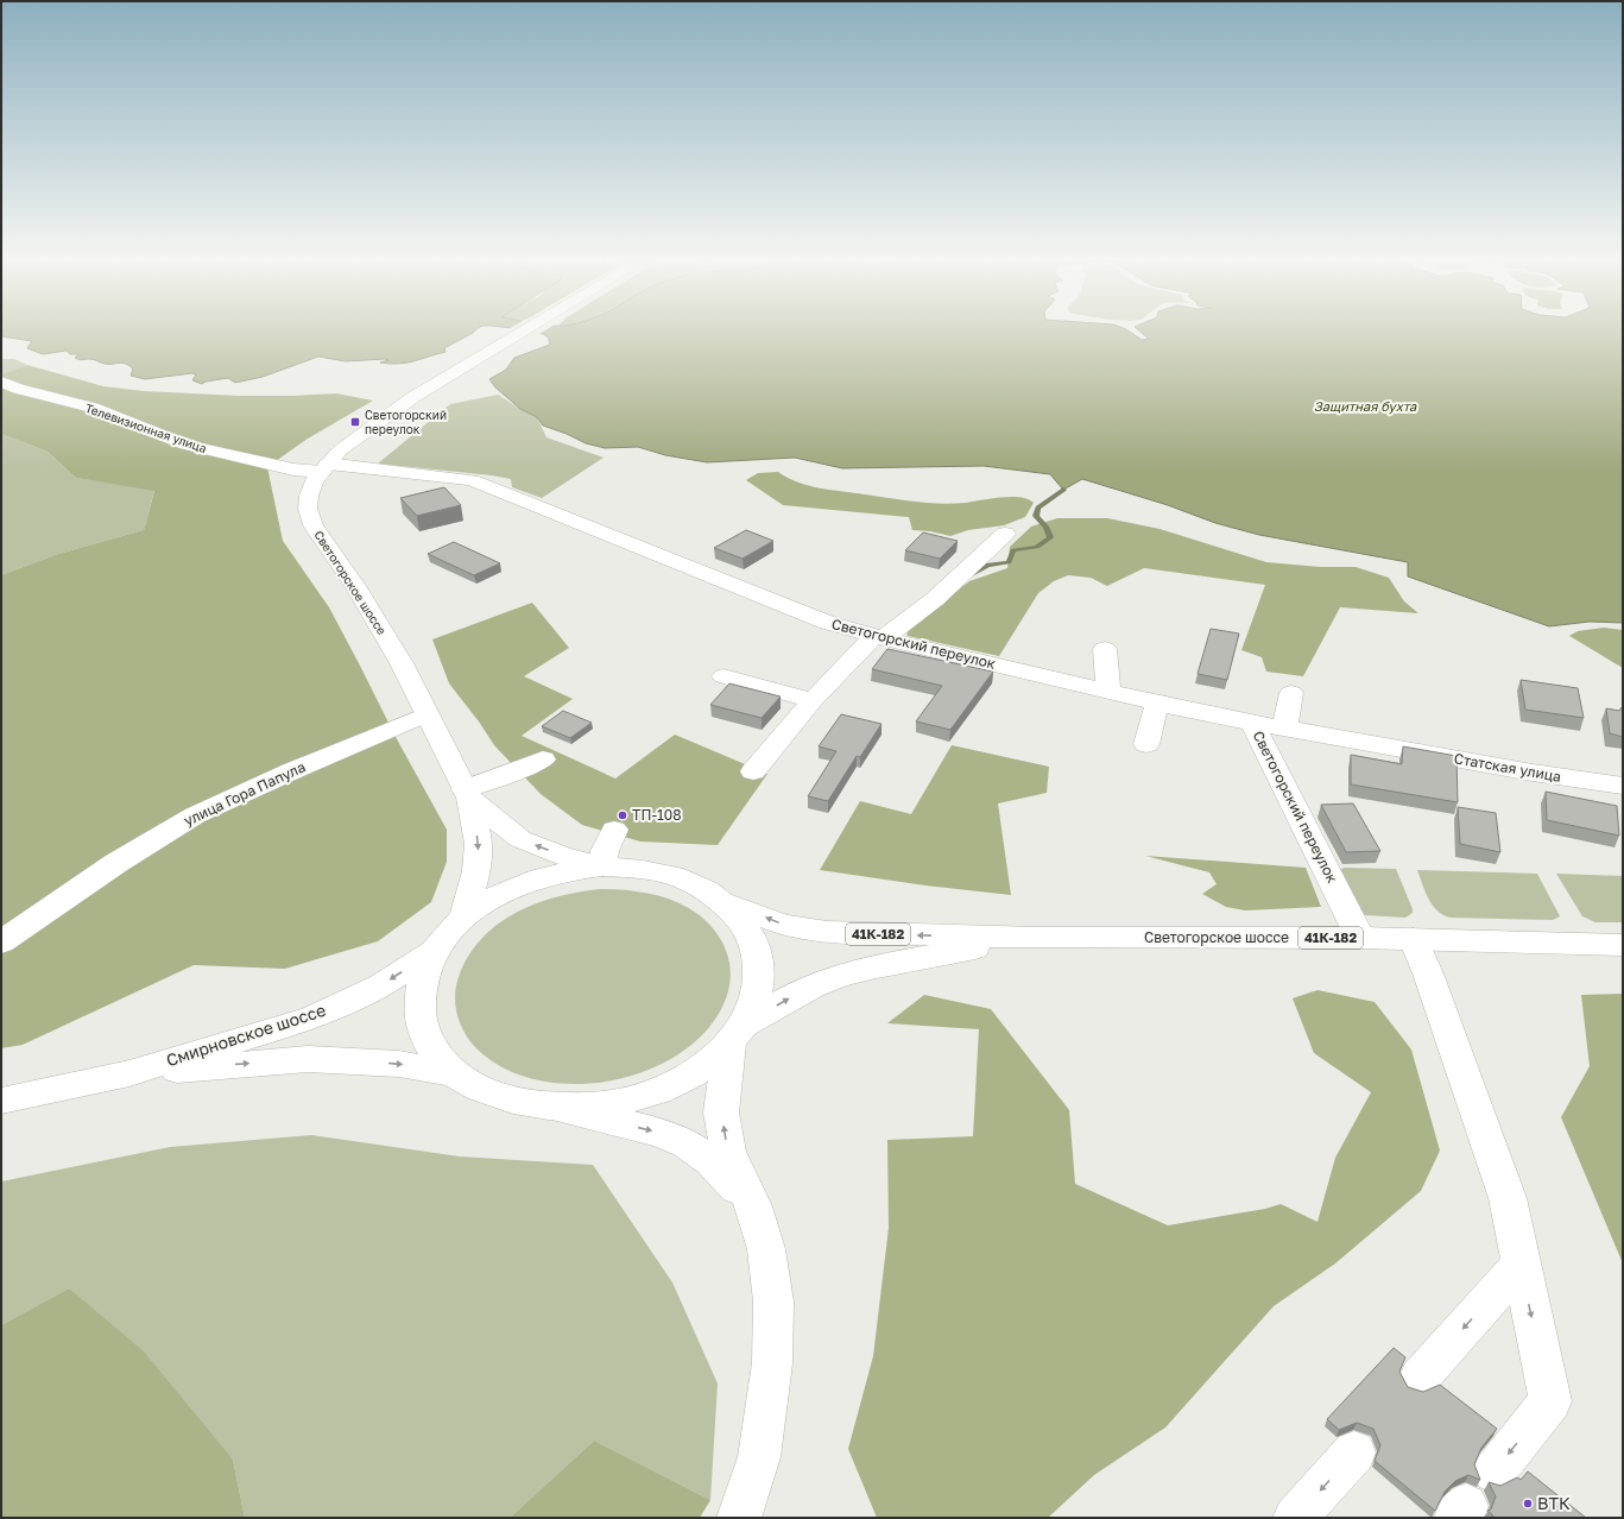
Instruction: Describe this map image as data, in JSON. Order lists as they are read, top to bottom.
{
  "streets": {
    "main road": [
      "Телевизионная улица",
      "Светогорское шоссе",
      "Светогорский переулок",
      "Статская улица",
      "улица Гора Папула",
      "41К-182",
      "Смирновское шоссе"
    ]
  },
  "crossings": [
    ["Телевизионная улица", "Светогорское шоссе"],
    ["Телевизионная улица", "Светогорский переулок"],
    ["Светогорское шоссе", "Светогорский переулок"],
    ["Светогорское шоссе", "улица Гора Папула"],
    ["Светогорский переулок", "Статская улица"]
  ],
  "water": ["Защитная бухта"],
  "places": {
    "transit": ["Светогорский переулок"],
    "other": ["ТП-108", "ВТК"]
  }
}
